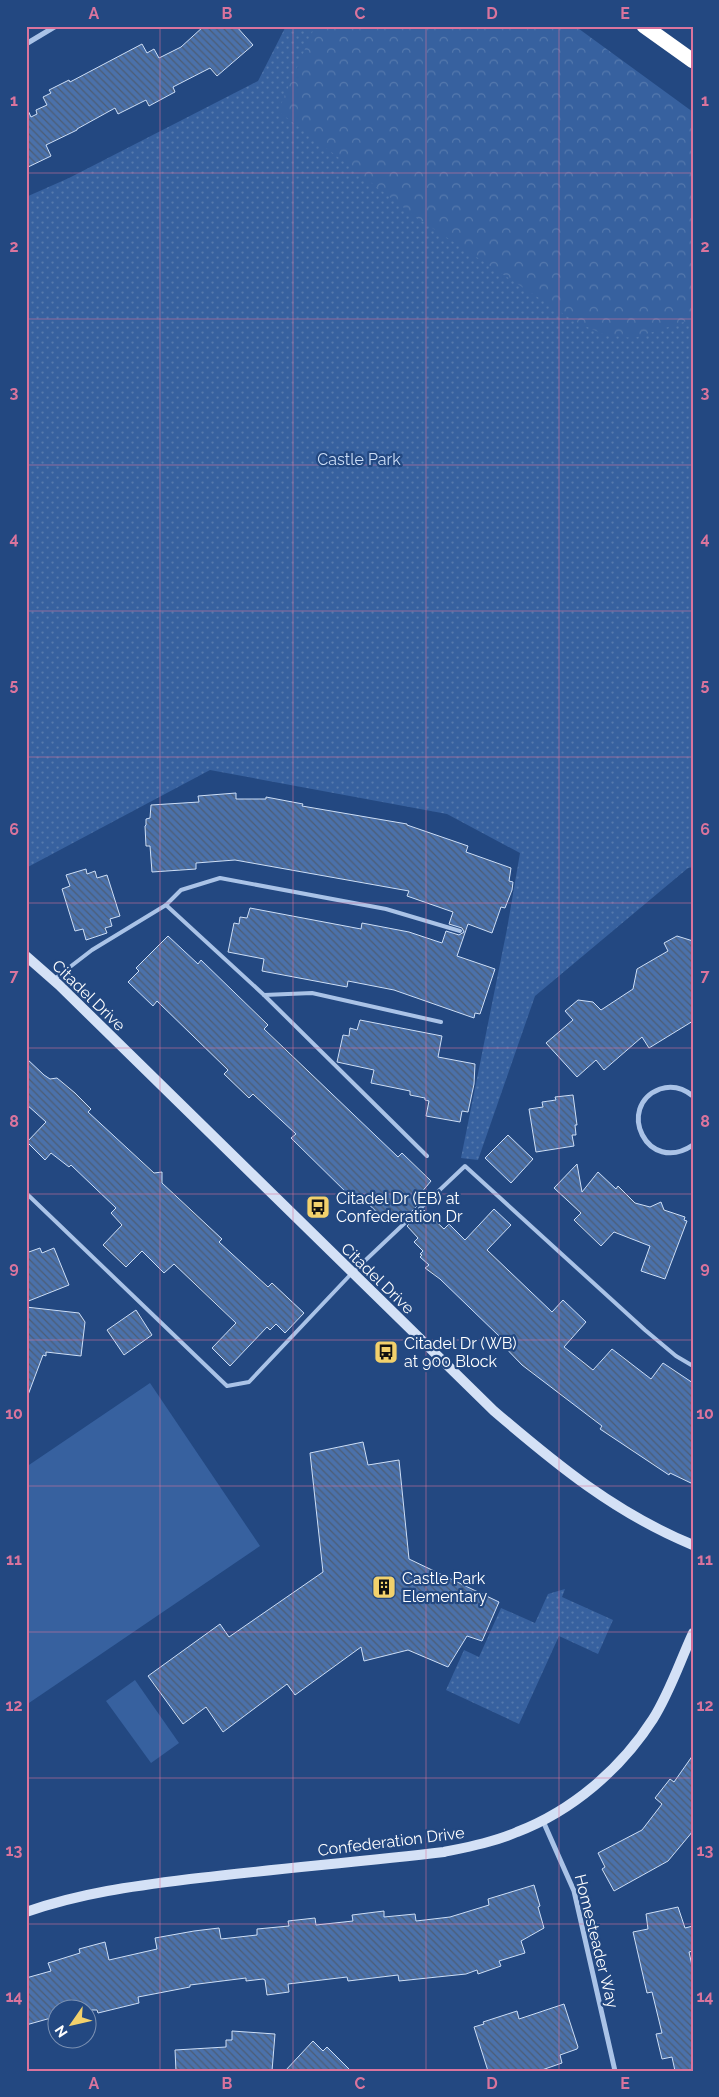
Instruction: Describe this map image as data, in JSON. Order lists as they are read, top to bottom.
{
  "streets": {
    "street": ["Citadel Drive", "Confederation Drive", "Homesteader Way"]
  },
  "crossings": [
    ["Confederation Drive", "Homesteader Way"]
  ],
  "parks": ["Castle Park"],
  "places": {
    "bus stop": ["Citadel Dr (EB) at Confederation Dr", "Citadel Dr (WB) at 900 Block"],
    "building": ["Castle Park Elementary"]
  },
  "north": "bottom left",
  "grid": {
    "columns": [
      "A",
      "B",
      "C",
      "D",
      "E"
    ],
    "rows": [
      "1",
      "2",
      "3",
      "4",
      "5",
      "6",
      "7",
      "8",
      "9",
      "10",
      "11",
      "12",
      "13",
      "14"
    ]
  }
}
